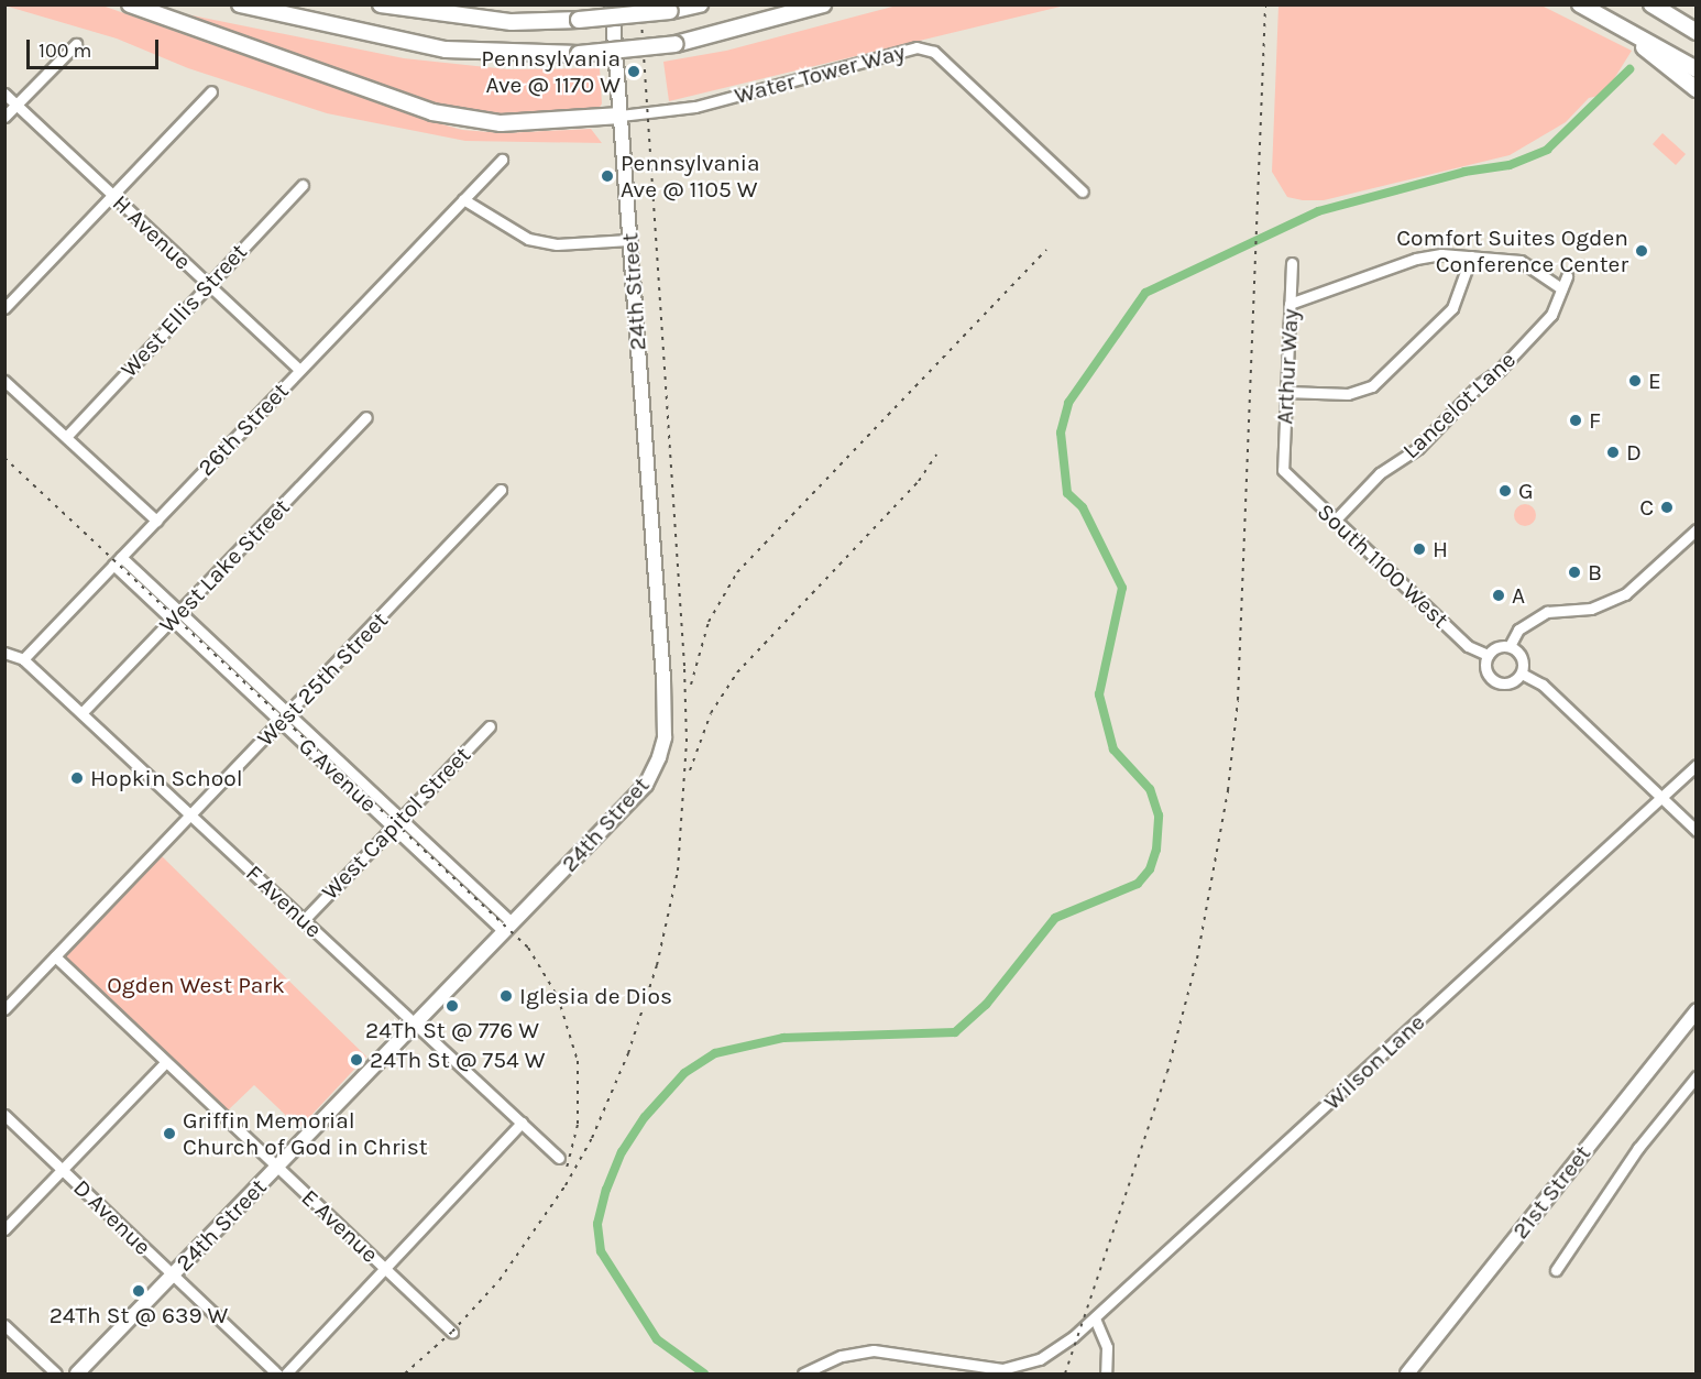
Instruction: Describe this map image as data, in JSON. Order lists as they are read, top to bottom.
{
  "streets": {
    "main road": ["24th Street", "21st Street"],
    "street": [
      "Water Tower Way",
      "H Avenue",
      "West Ellis Street",
      "Arthur Way",
      "Lancelot Lane",
      "26th Street",
      "West Lake Street",
      "South 1100 West",
      "West 25th Street",
      "G Avenue",
      "West Capitol Street",
      "F Avenue",
      "Wilson Lane",
      "D Avenue",
      "E Avenue"
    ]
  },
  "crossings": [
    ["Water Tower Way", "24th Street"],
    ["H Avenue", "West Ellis Street"],
    ["H Avenue", "26th Street"],
    ["24th Street", "G Avenue"],
    ["24th Street", "F Avenue"],
    ["24th Street", "D Avenue"],
    ["24th Street", "E Avenue"],
    ["Arthur Way", "South 1100 West"],
    ["Lancelot Lane", "South 1100 West"],
    ["26th Street", "G Avenue"],
    ["26th Street", "F Avenue"],
    ["West Lake Street", "G Avenue"],
    ["West Lake Street", "F Avenue"],
    ["West 25th Street", "G Avenue"],
    ["West 25th Street", "F Avenue"],
    ["West 25th Street", "E Avenue"],
    ["G Avenue", "West Capitol Street"],
    ["West Capitol Street", "F Avenue"]
  ],
  "parks": ["Ogden West Park"],
  "places": [
    "Pennsylvania Ave @ 1170 W",
    "Pennsylvania Ave @ 1105 W",
    "Comfort Suites Ogden Conference Center",
    "E",
    "F",
    "D",
    "G",
    "C",
    "H",
    "B",
    "A",
    "Hopkin School",
    "Iglesia de Dios",
    "24Th St @ 776 W",
    "24Th St @ 754 W",
    "Griffin Memorial Church of God in Christ",
    "24Th St @ 639 W"
  ],
  "scale_bar": "100 m"
}
